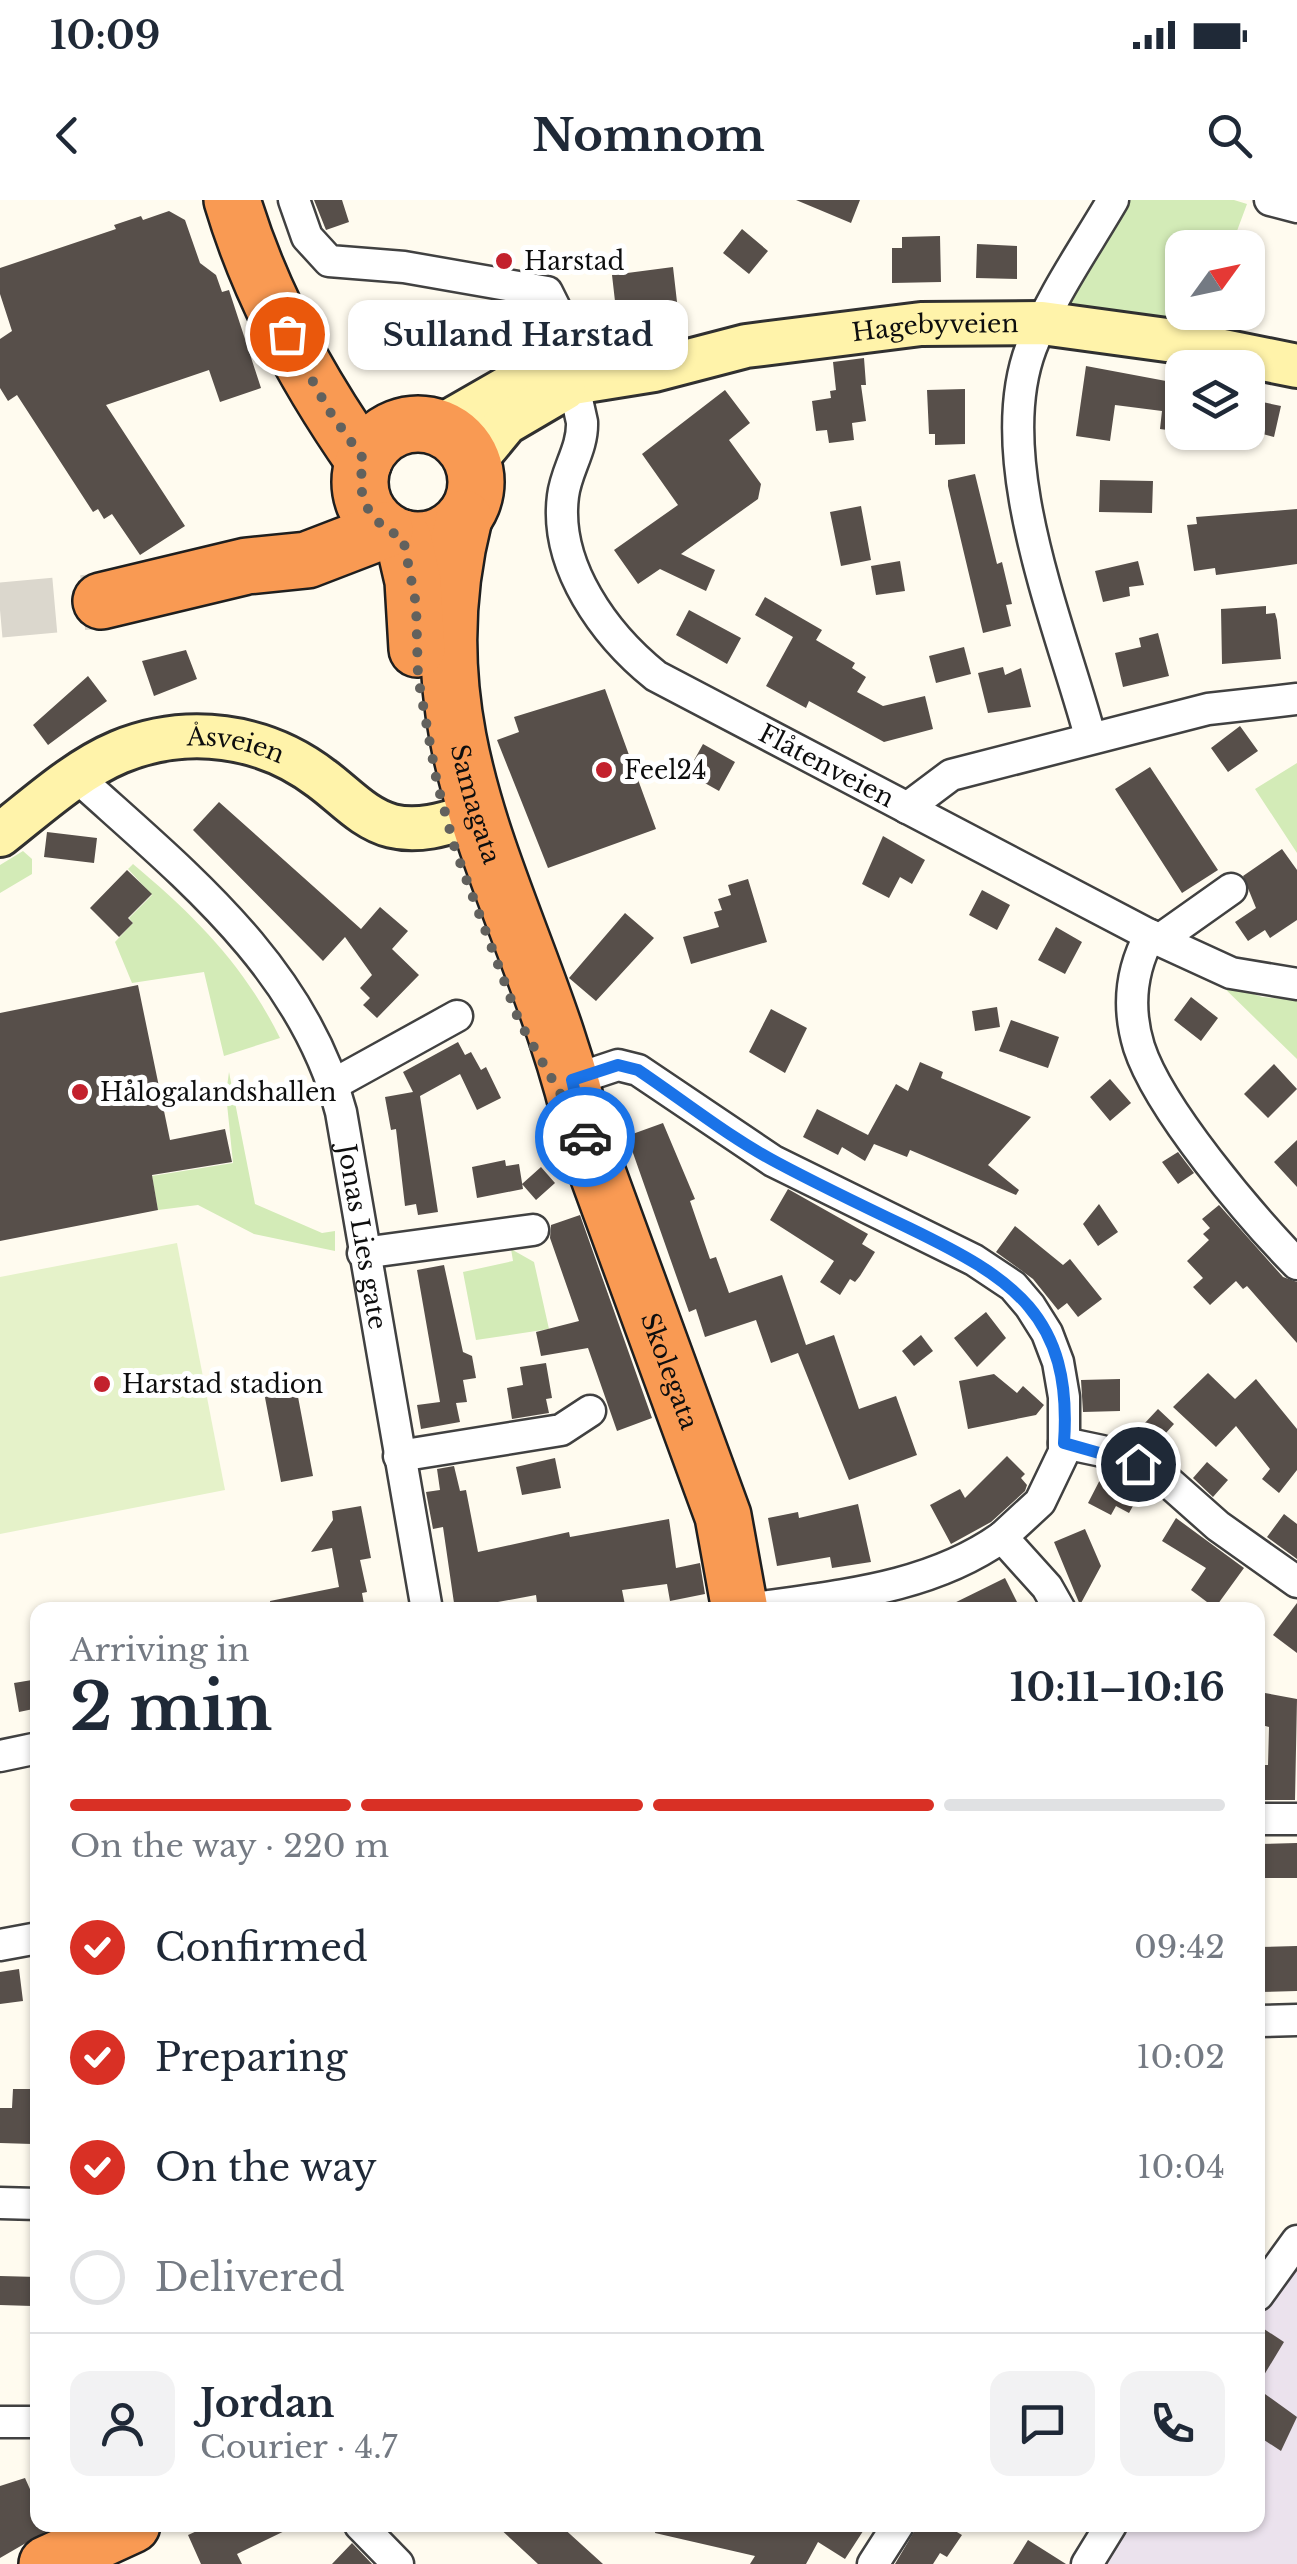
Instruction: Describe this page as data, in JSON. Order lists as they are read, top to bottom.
{
  "streets": {
    "highway": ["Samagata", "Skolegata"],
    "main road": ["Hagebyveien", "Åsveien"],
    "street": ["Flåtenveien", "Jonas Lies gate"]
  },
  "crossings": [
    ["Hagebyveien", "Flåtenveien"],
    ["Hagebyveien", "Samagata"],
    ["Åsveien", "Samagata"],
    ["Åsveien", "Jonas Lies gate"],
    ["Samagata", "Skolegata"]
  ],
  "places": [
    "Harstad",
    "Sulland Harstad",
    "Feel24",
    "Hålogalandshallen",
    "Harstad stadion"
  ],
  "north": "top right",
  "page": {
    "status": "10:09",
    "header": "Nomnom",
    "bubble": "Sulland Harstad",
    "heading": ["2 min", "Arriving in", "10:11–10:16"],
    "panel": ["Jordan", "Courier · 4.7"],
    "bar": "On the way · 220 m",
    "list": [
      ["Confirmed", "09:42"],
      ["Preparing", "10:02"],
      ["On the way", "10:04"],
      "Delivered"
    ]
  }
}
